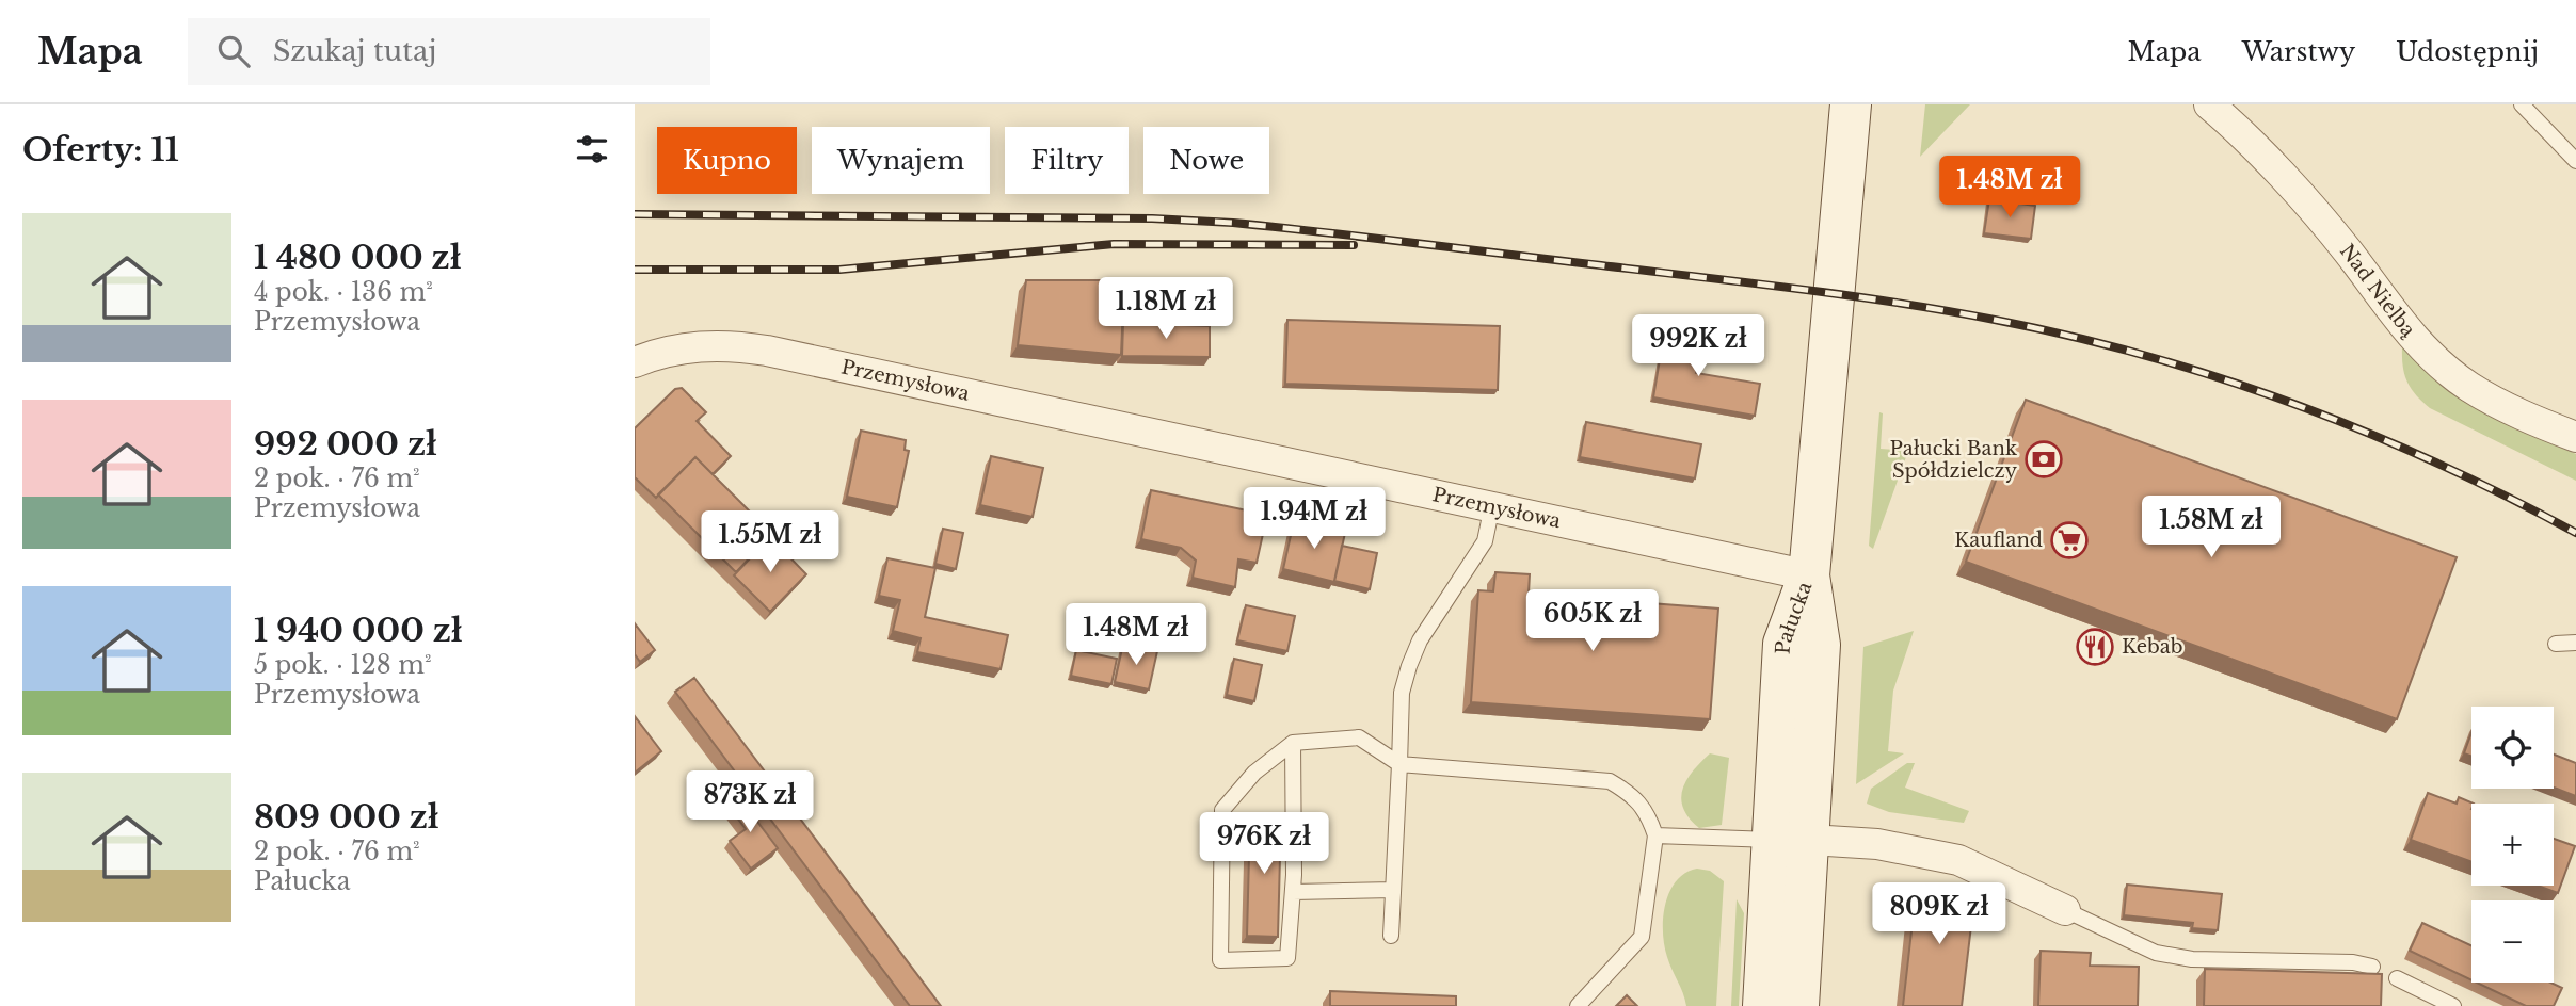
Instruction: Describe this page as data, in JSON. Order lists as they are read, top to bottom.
{
  "streets": {
    "street": ["Nad Nielbą", "Przemysłowa", "Pałucka"]
  },
  "crossings": [
    ["Przemysłowa", "Pałucka"]
  ],
  "places": {
    "bank": ["Pałucki Bank Spółdzielczy"],
    "supermarket": ["Kaufland"],
    "restaurant": ["Kebab"]
  },
  "page": {
    "header": "Mapa",
    "search": "Szukaj tutaj",
    "nav": ["Mapa", "Warstwy", "Udostępnij"],
    "heading": "Oferty: 11",
    "chip": [
      "Kupno",
      "Wynajem",
      "Filtry",
      "Nowe"
    ],
    "price": [
      "1.48M zł",
      "1.18M zł",
      "992K zł",
      "1.94M zł",
      "1.58M zł",
      "1.55M zł",
      "605K zł",
      "1.48M zł",
      "873K zł",
      "976K zł",
      "809K zł"
    ],
    "list": [
      {
        "name": "1 480 000 zł",
        "note": "4 pok. · 136 m² · Przemysłowa"
      },
      {
        "name": "992 000 zł",
        "note": "2 pok. · 76 m² · Przemysłowa"
      },
      {
        "name": "1 940 000 zł",
        "note": "5 pok. · 128 m² · Przemysłowa"
      },
      {
        "name": "809 000 zł",
        "note": "2 pok. · 76 m² · Pałucka"
      }
    ],
    "map_buttons": ["+", "−"]
  }
}
